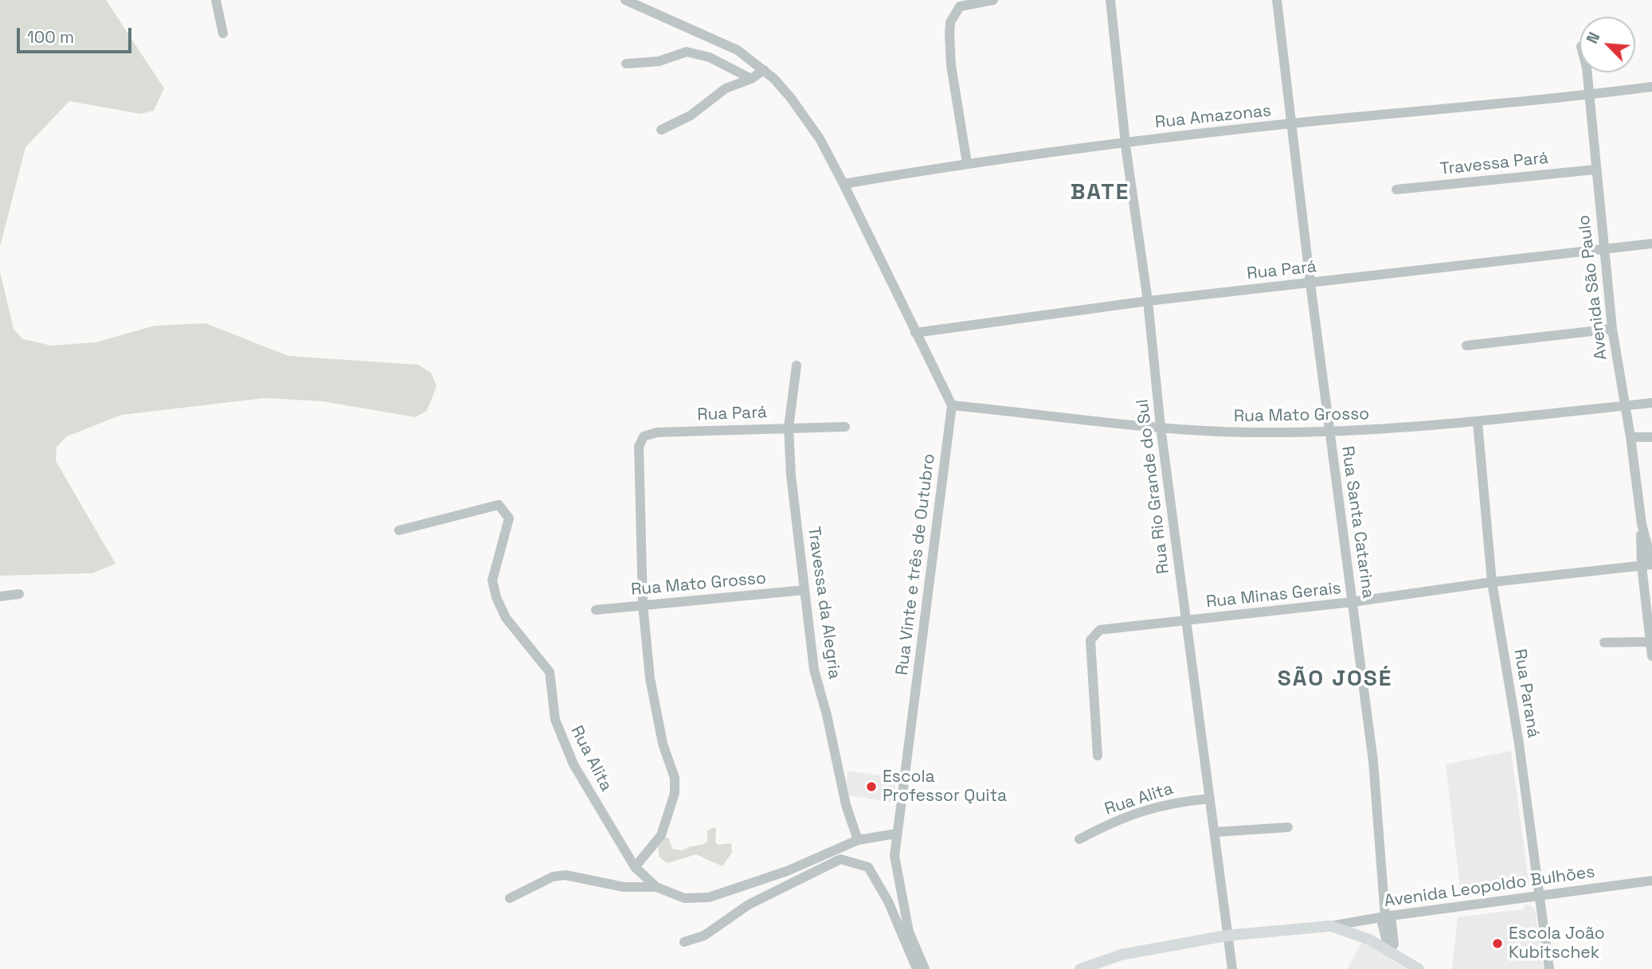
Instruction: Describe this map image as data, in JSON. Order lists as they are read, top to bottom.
{
  "streets": {
    "street": [
      "Rua Amazonas",
      "Travessa Pará",
      "Rua Pará",
      "Avenida São Paulo",
      "Rua Mato Grosso",
      "Rua Rio Grande do Sul",
      "Rua Santa Catarina",
      "Rua Vinte e três de Outubro",
      "Rua Minas Gerais",
      "Travessa da Alegria",
      "Rua Paraná",
      "Rua Alita",
      "Avenida Leopoldo Bulhões"
    ]
  },
  "crossings": [
    ["Rua Amazonas", "Avenida São Paulo"],
    ["Rua Amazonas", "Rua Rio Grande do Sul"],
    ["Rua Amazonas", "Rua Santa Catarina"],
    ["Travessa Pará", "Avenida São Paulo"],
    ["Rua Pará", "Avenida São Paulo"],
    ["Rua Pará", "Rua Mato Grosso"],
    ["Rua Pará", "Rua Rio Grande do Sul"],
    ["Rua Pará", "Rua Santa Catarina"],
    ["Rua Pará", "Travessa da Alegria"],
    ["Avenida São Paulo", "Rua Mato Grosso"],
    ["Avenida São Paulo", "Rua Minas Gerais"],
    ["Rua Mato Grosso", "Rua Rio Grande do Sul"],
    ["Rua Mato Grosso", "Rua Santa Catarina"],
    ["Rua Mato Grosso", "Rua Vinte e três de Outubro"],
    ["Rua Mato Grosso", "Travessa da Alegria"],
    ["Rua Mato Grosso", "Rua Paraná"],
    ["Rua Rio Grande do Sul", "Rua Minas Gerais"],
    ["Rua Rio Grande do Sul", "Rua Alita"],
    ["Rua Santa Catarina", "Rua Minas Gerais"],
    ["Rua Santa Catarina", "Avenida Leopoldo Bulhões"],
    ["Rua Vinte e três de Outubro", "Rua Alita"],
    ["Rua Minas Gerais", "Rua Paraná"],
    ["Travessa da Alegria", "Rua Alita"],
    ["Rua Paraná", "Avenida Leopoldo Bulhões"]
  ],
  "districts": ["BATE", "SÃO JOSÉ"],
  "places": ["Escola Professor Quita", "Escola João Kubitschek"],
  "scale_bar": "100 m",
  "north": "top left"
}
